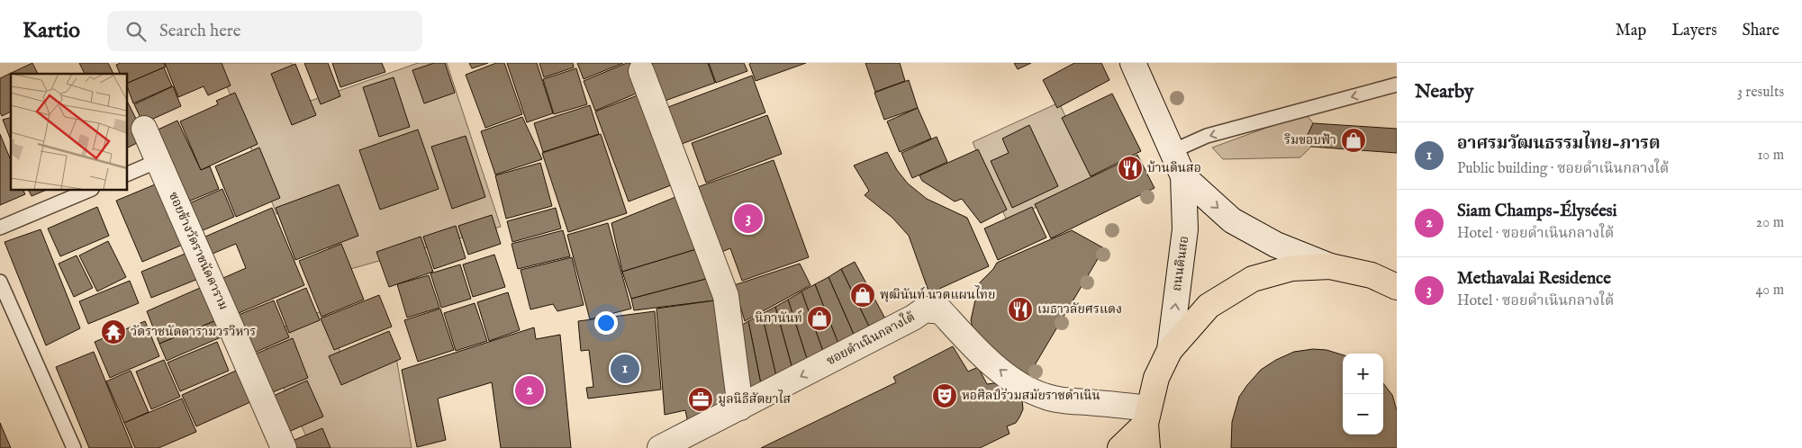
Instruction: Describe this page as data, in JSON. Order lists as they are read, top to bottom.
{
  "streets": {
    "street": ["ซอยข้างวัดราชนัดดาราม", "ถนนดินสอ", "ซอยดำเนินกลางใต้"]
  },
  "one_way": ["ซอยดำเนินกลางใต้"],
  "places": {
    "shop": ["ริมขอบฟ้า", "พุฒินันท์ นวดแผนไทย", "นิภานันท์"],
    "restaurant": ["บ้านดินสอ", "เมธาวลัยศรแดง"],
    "temple": ["วัดราชนัดดารามวรวิหาร"],
    "theatre": ["หอศิลป์ร่วมสมัยราชดำเนิน"],
    "office": ["มูลนิธิสัตยาไส"]
  },
  "page": {
    "header": "Kartio",
    "search": "Search here",
    "nav": ["Map", "Layers", "Share"],
    "heading": ["Nearby", "3 results"],
    "list": [
      {
        "mark": "1",
        "name": "อาศรมวัฒนธรรมไทย-ภารต",
        "note": "Public building · ซอยดำเนินกลางใต้",
        "value": "10 m"
      },
      {
        "mark": "2",
        "name": "Siam Champs-Élyséesi",
        "note": "Hotel · ซอยดำเนินกลางใต้",
        "value": "20 m"
      },
      {
        "mark": "3",
        "name": "Methavalai Residence",
        "note": "Hotel · ซอยดำเนินกลางใต้",
        "value": "40 m"
      }
    ],
    "pins": ["3", "1", "2"],
    "map_buttons": ["+", "−"]
  }
}
